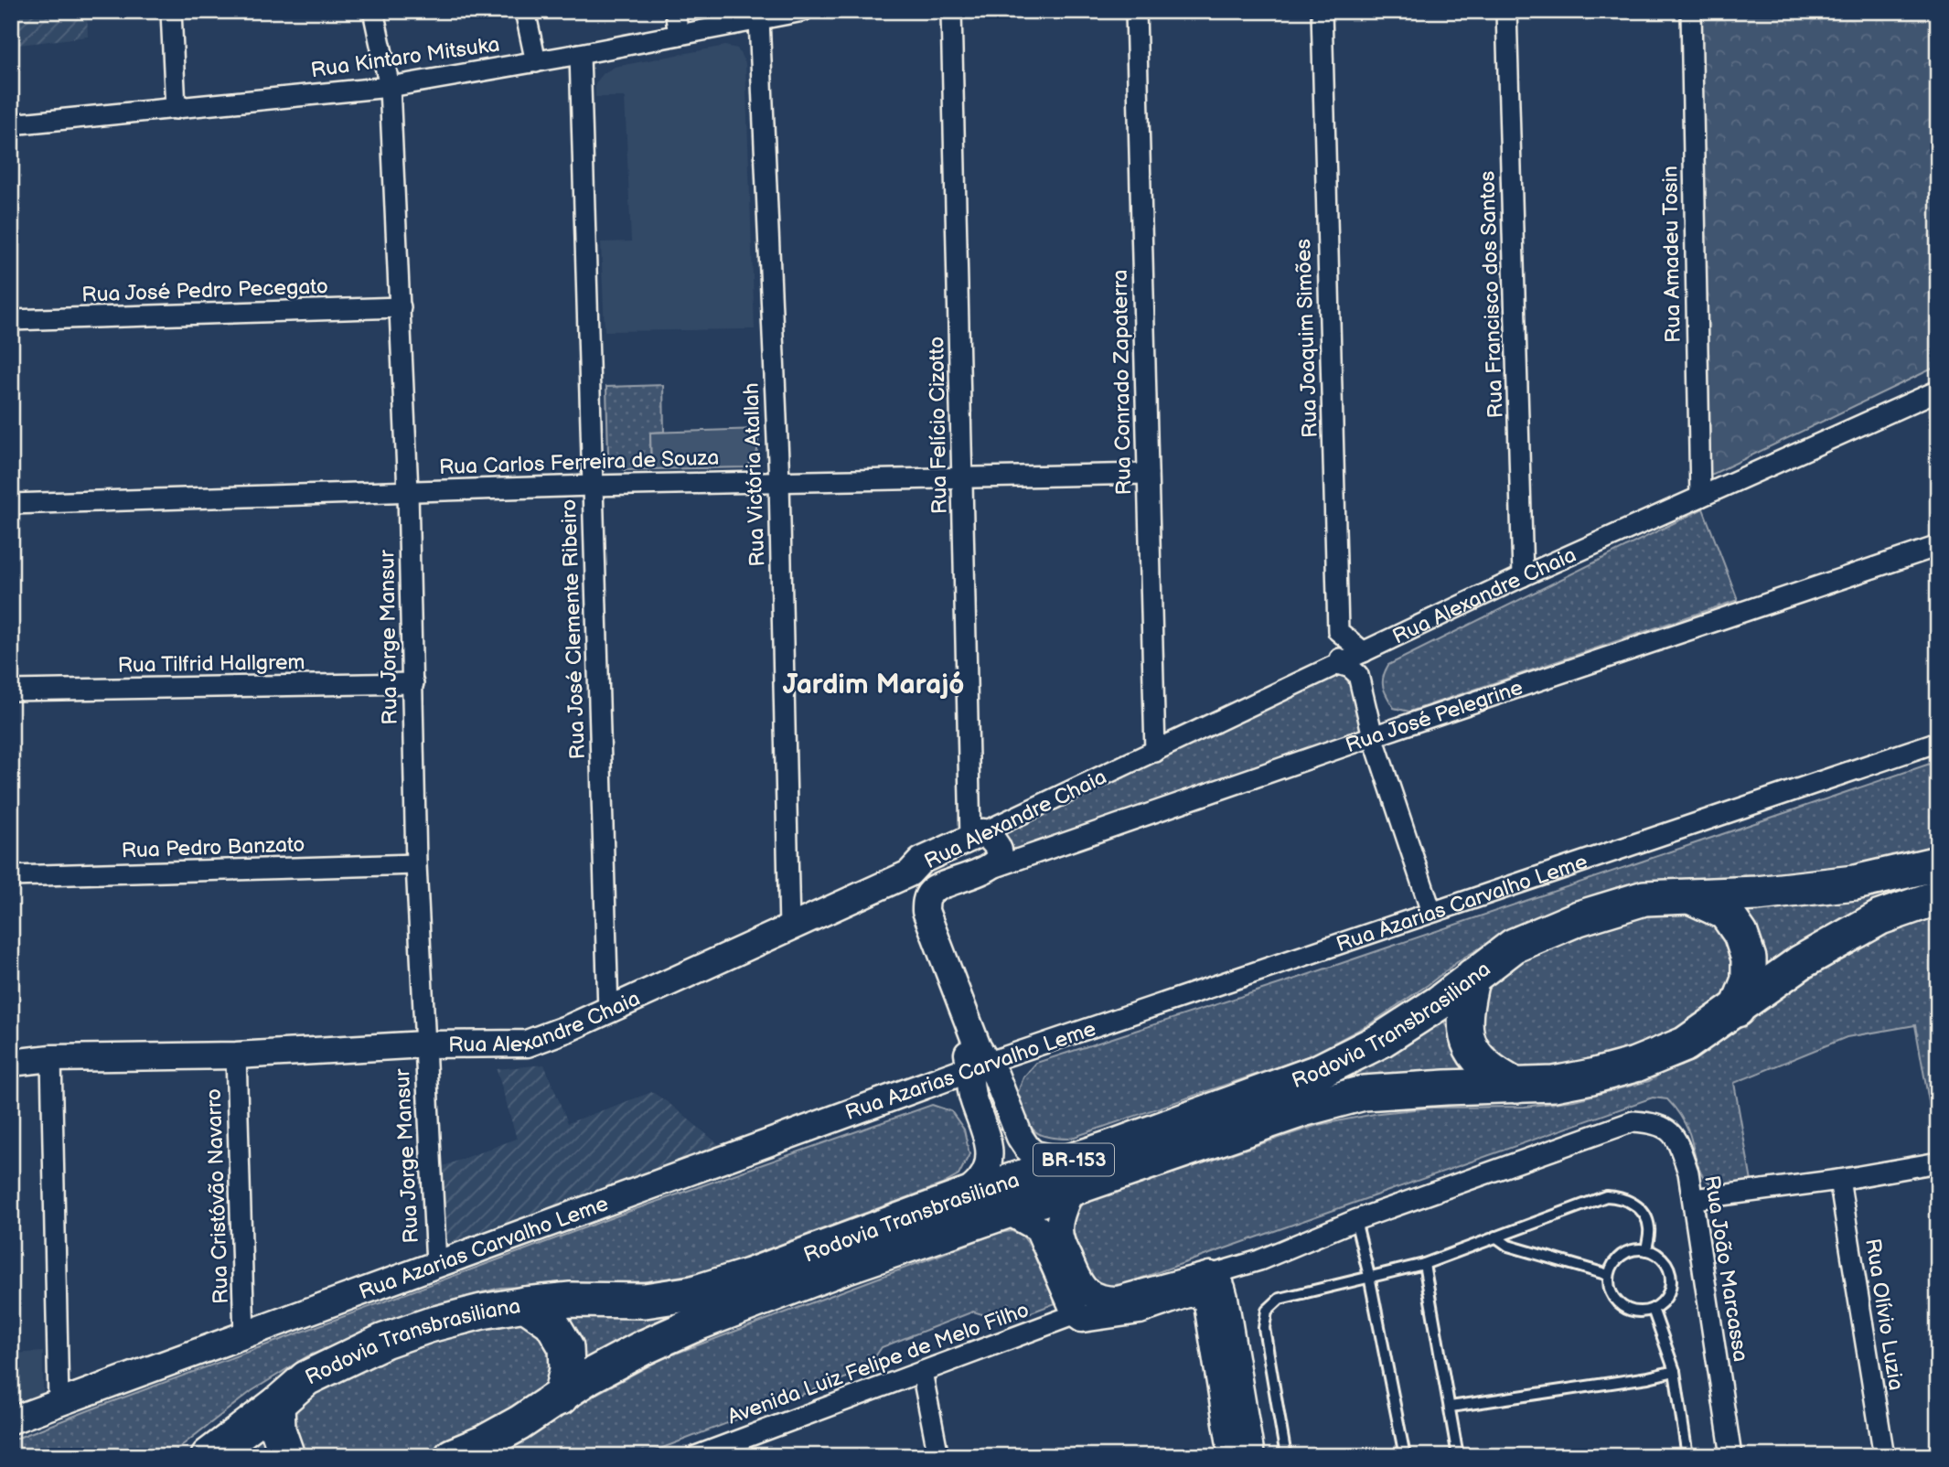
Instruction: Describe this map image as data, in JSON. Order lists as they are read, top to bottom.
{
  "streets": {
    "highway": ["Rodovia Transbrasiliana", "BR-153"],
    "street": [
      "Rua Kintaro Mitsuka",
      "Rua Amadeu Tosin",
      "Rua José Pedro Pecegato",
      "Rua Francisco dos Santos",
      "Rua Joaquim Simões",
      "Rua Conrado Zapaterra",
      "Rua Felício Cizotto",
      "Rua Carlos Ferreira de Souza",
      "Rua Victória Atallah",
      "Rua Alexandre Chaia",
      "Rua José Clemente Ribeiro",
      "Rua Jorge Mansur",
      "Rua Tilfrid Hallgrem",
      "Rua José Pelegrine",
      "Rua Pedro Banzato",
      "Rua Azarias Carvalho Leme",
      "Rua Cristóvão Navarro",
      "Rua João Marcassa",
      "Rua Olívio Luzia",
      "Avenida Luiz Felipe de Melo Filho"
    ]
  },
  "crossings": [
    ["Rua Kintaro Mitsuka", "Rua Victória Atallah"],
    ["Rua Kintaro Mitsuka", "Rua José Clemente Ribeiro"],
    ["Rua Kintaro Mitsuka", "Rua Jorge Mansur"],
    ["Rua Amadeu Tosin", "Rua Alexandre Chaia"],
    ["Rua José Pedro Pecegato", "Rua Jorge Mansur"],
    ["Rua Francisco dos Santos", "Rua Alexandre Chaia"],
    ["Rua Joaquim Simões", "Rua Alexandre Chaia"],
    ["Rua Conrado Zapaterra", "Rua Carlos Ferreira de Souza"],
    ["Rua Conrado Zapaterra", "Rua Alexandre Chaia"],
    ["Rua Felício Cizotto", "Rua Carlos Ferreira de Souza"],
    ["Rua Felício Cizotto", "Rua Alexandre Chaia"],
    ["Rua Carlos Ferreira de Souza", "Rua Victória Atallah"],
    ["Rua Carlos Ferreira de Souza", "Rua José Clemente Ribeiro"],
    ["Rua Carlos Ferreira de Souza", "Rua Jorge Mansur"],
    ["Rua Victória Atallah", "Rua Alexandre Chaia"],
    ["Rua Alexandre Chaia", "Rua José Clemente Ribeiro"],
    ["Rua Alexandre Chaia", "Rua Jorge Mansur"],
    ["Rua Alexandre Chaia", "Rua Cristóvão Navarro"],
    ["Rua Jorge Mansur", "Rua Tilfrid Hallgrem"],
    ["Rua Jorge Mansur", "Rua Pedro Banzato"],
    ["Rua Jorge Mansur", "Rua Azarias Carvalho Leme"],
    ["Rua José Pelegrine", "Rua Azarias Carvalho Leme"],
    ["Rua Azarias Carvalho Leme", "Rua Cristóvão Navarro"]
  ],
  "districts": ["Jardim Marajó"]
}
